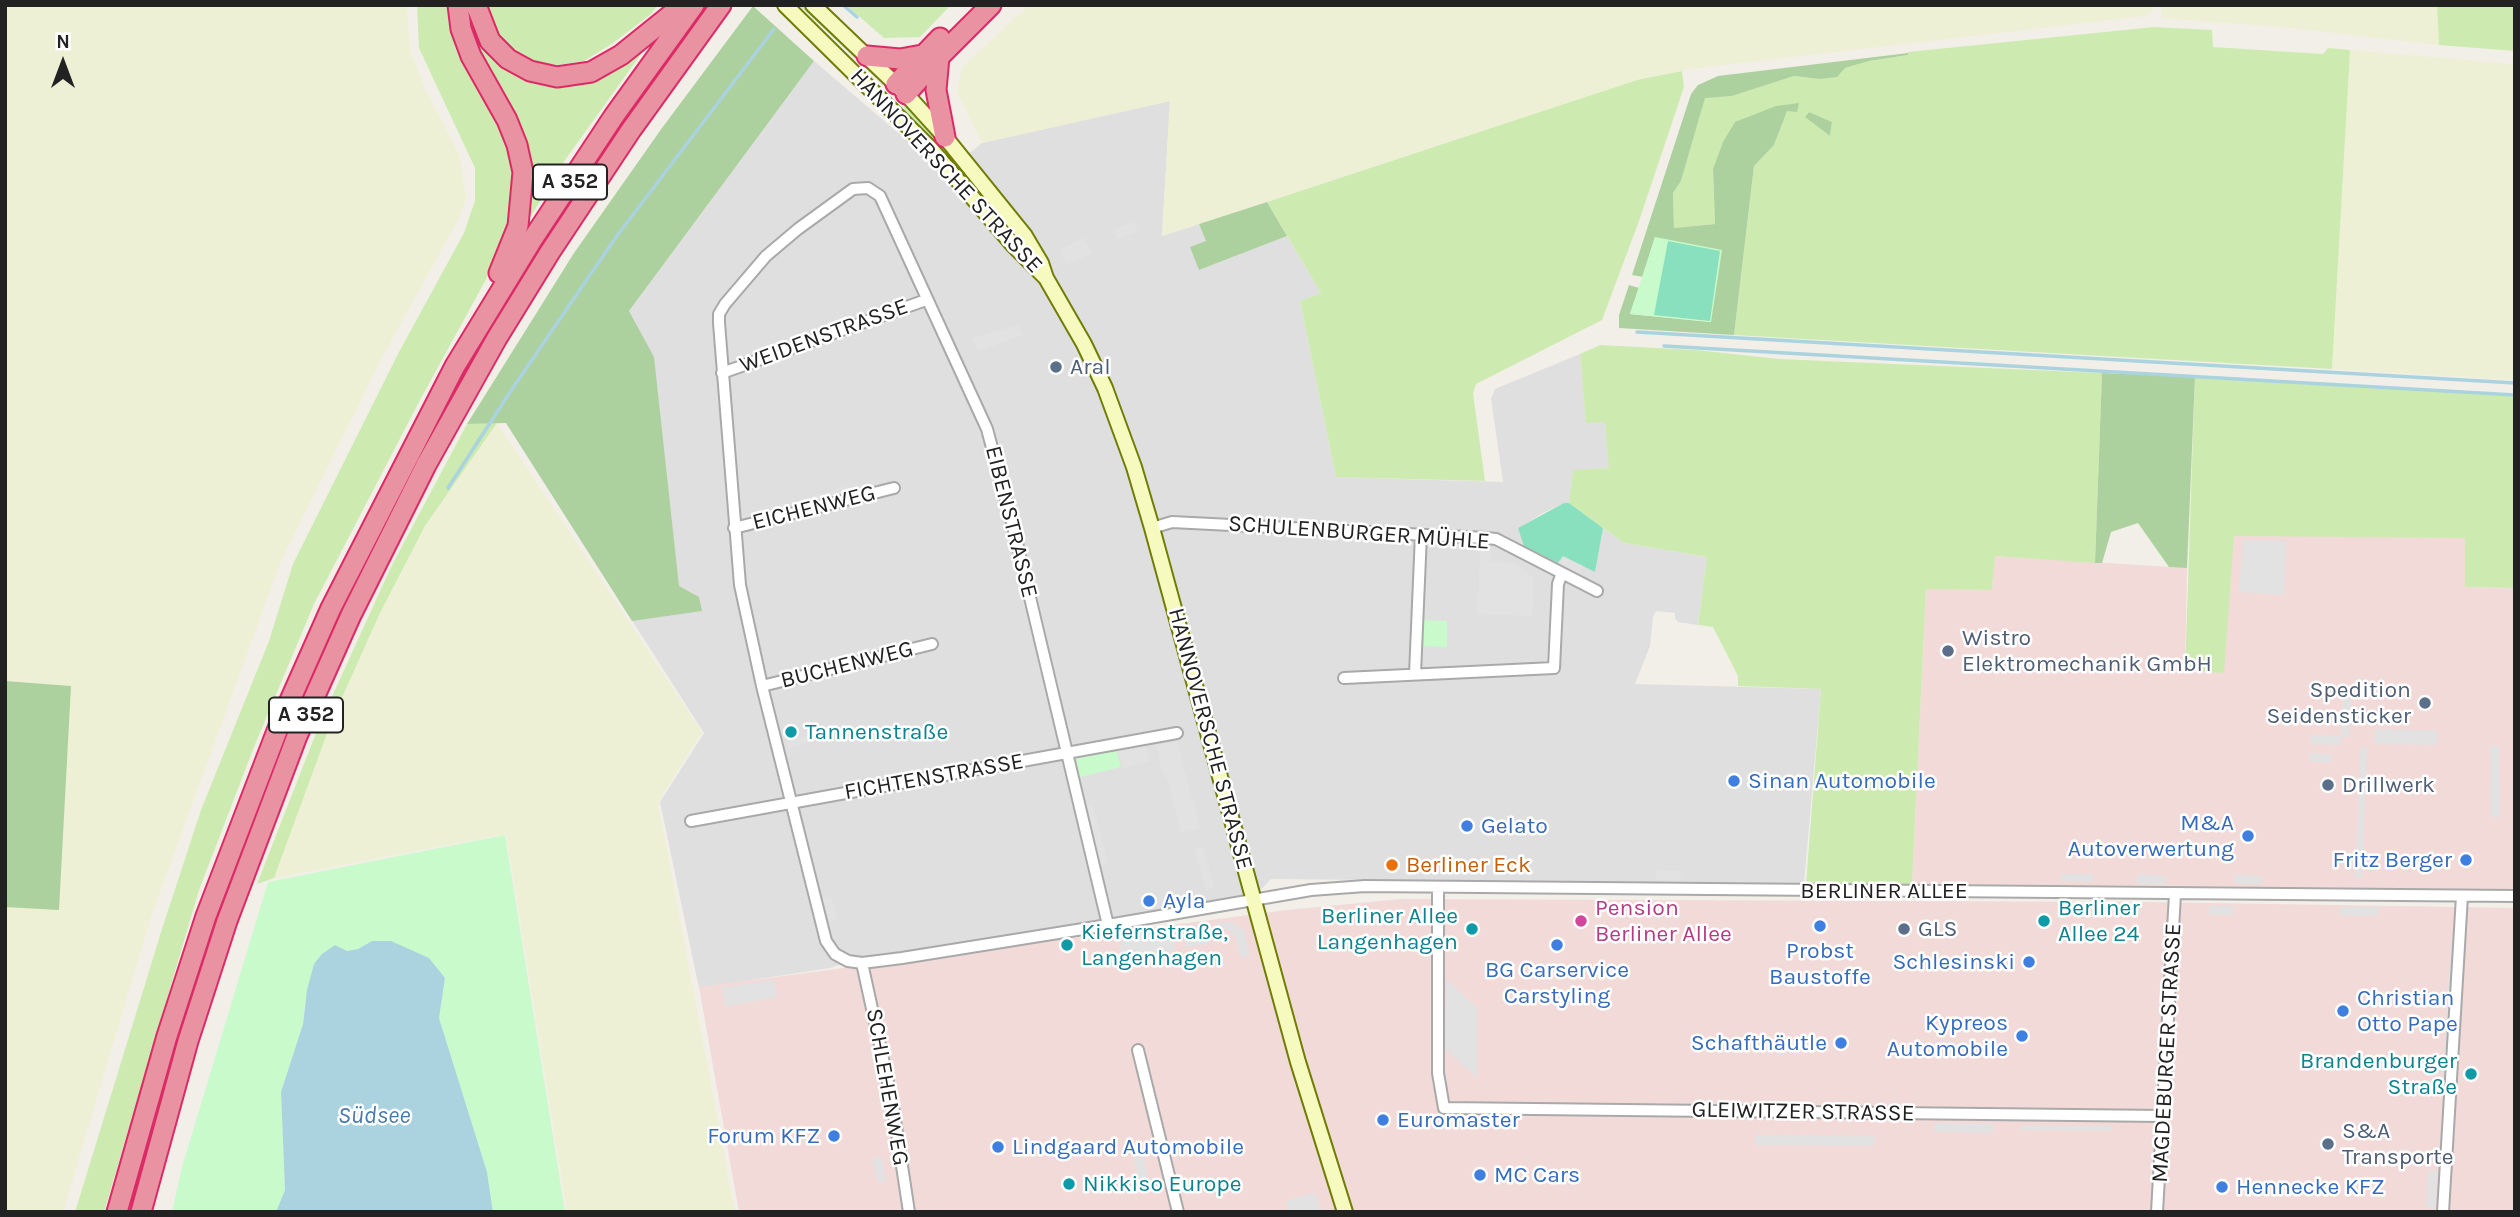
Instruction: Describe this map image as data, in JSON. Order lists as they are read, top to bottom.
{
  "streets": {
    "highway": ["A 352"],
    "main road": ["HANNOVERSCHE STRASSE"],
    "street": [
      "WEIDENSTRASSE",
      "EICHENWEG",
      "EIBENSTRASSE",
      "SCHULENBURGER MÜHLE",
      "BUCHENWEG",
      "FICHTENSTRASSE",
      "BERLINER ALLEE",
      "MAGDEBURGER STRASSE",
      "SCHLEHENWEG",
      "GLEIWITZER STRASSE"
    ]
  },
  "crossings": [
    ["HANNOVERSCHE STRASSE", "SCHULENBURGER MÜHLE"],
    ["HANNOVERSCHE STRASSE", "BERLINER ALLEE"],
    ["WEIDENSTRASSE", "EIBENSTRASSE"],
    ["EIBENSTRASSE", "FICHTENSTRASSE"],
    ["EIBENSTRASSE", "BERLINER ALLEE"],
    ["BERLINER ALLEE", "MAGDEBURGER STRASSE"],
    ["BERLINER ALLEE", "SCHLEHENWEG"],
    ["BERLINER ALLEE", "GLEIWITZER STRASSE"],
    ["MAGDEBURGER STRASSE", "GLEIWITZER STRASSE"]
  ],
  "water": ["Südsee"],
  "places": [
    "Aral",
    "Wistro Elektromechanik GmbH",
    "Spedition Seidensticker",
    "Tannenstraße",
    "Sinan Automobile",
    "Drillwerk",
    "Gelato",
    "M&A Autoverwertung",
    "Fritz Berger",
    "Berliner Eck",
    "Ayla",
    "Pension Berliner Allee",
    "Berliner Allee 24",
    "Probst Baustoffe",
    "Berliner Allee Langenhagen",
    "GLS",
    "Kiefernstraße, Langenhagen",
    "BG Carservice Carstyling",
    "Schlesinski",
    "Christian Otto Pape",
    "Kypreos Automobile",
    "Schafthäutle",
    "Brandenburger Straße",
    "Euromaster",
    "Forum KFZ",
    "S&A Transporte",
    "Lindgaard Automobile",
    "MC Cars",
    "Nikkiso Europe",
    "Hennecke KFZ"
  ],
  "north": "top"
}
